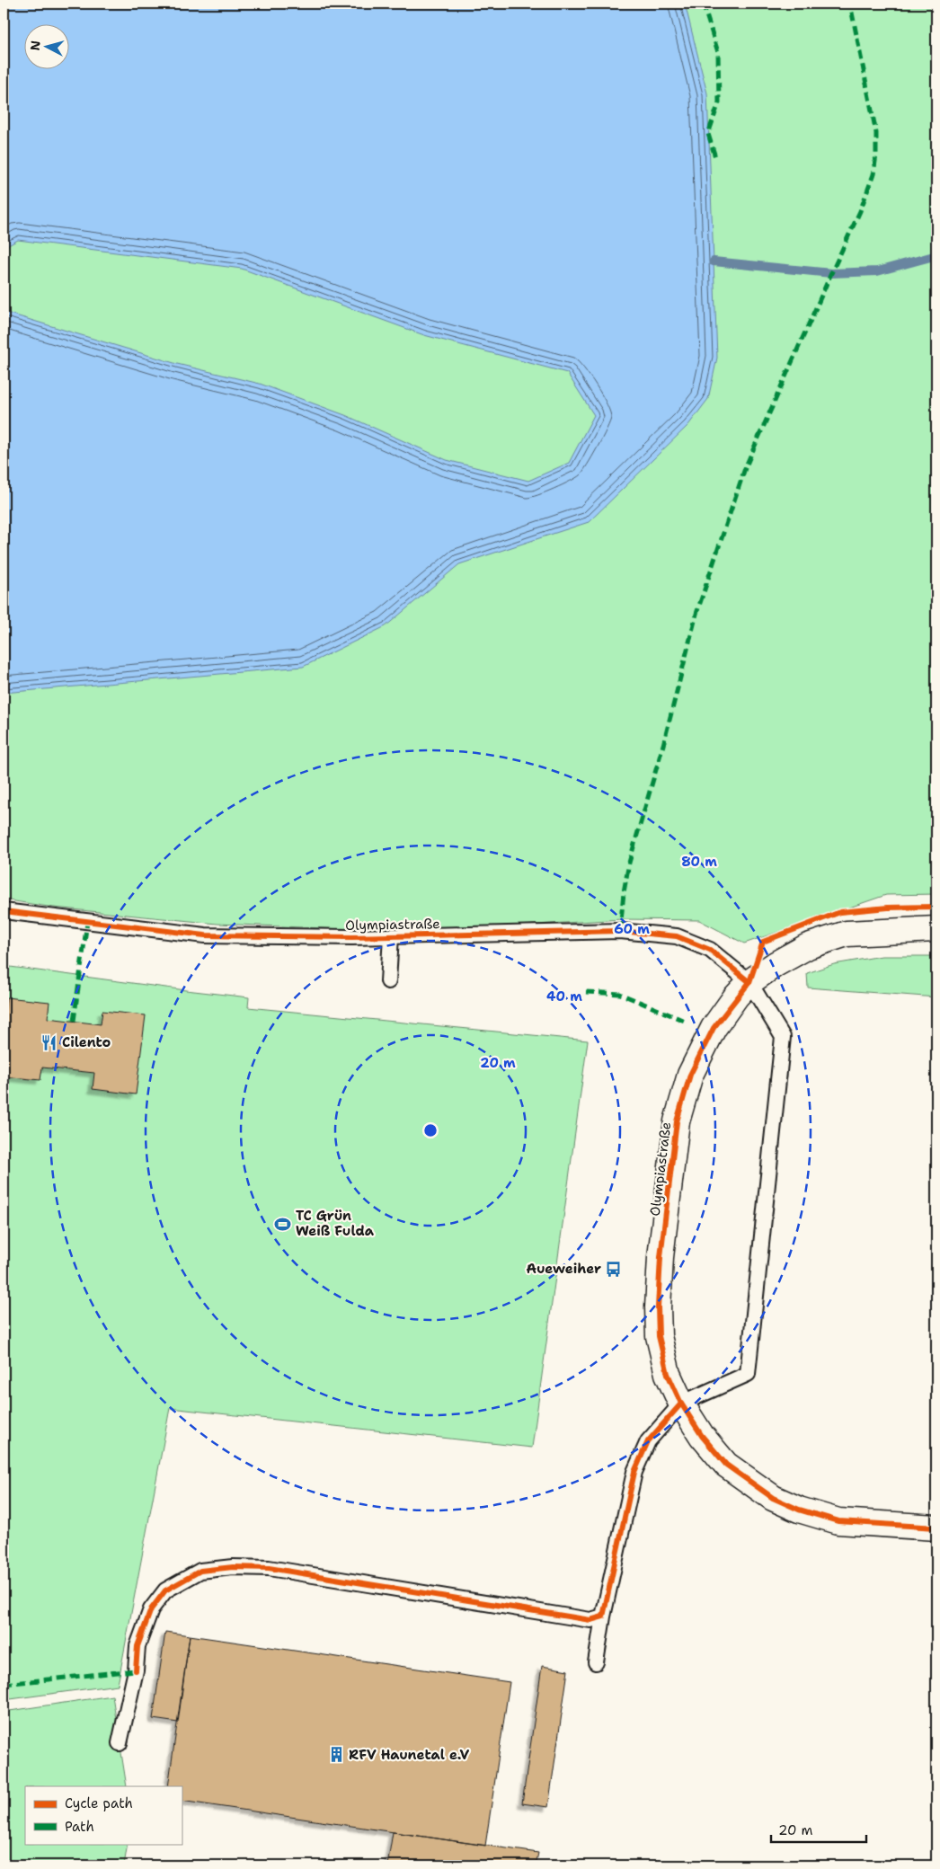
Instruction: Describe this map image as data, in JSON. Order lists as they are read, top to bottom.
{
  "streets": {
    "street": ["Olympiastraße"]
  },
  "places": {
    "restaurant": ["Cilento"],
    "sports": ["TC Grün Weiß Fulda"],
    "bus stop": ["Aueweiher"],
    "building": ["RFV Haunetal e.V"]
  },
  "legend": ["Cycle path", "Path"],
  "scale_bar": "20 m",
  "north": "left",
  "rings": [
    "80 m",
    "60 m",
    "40 m",
    "20 m"
  ]
}
